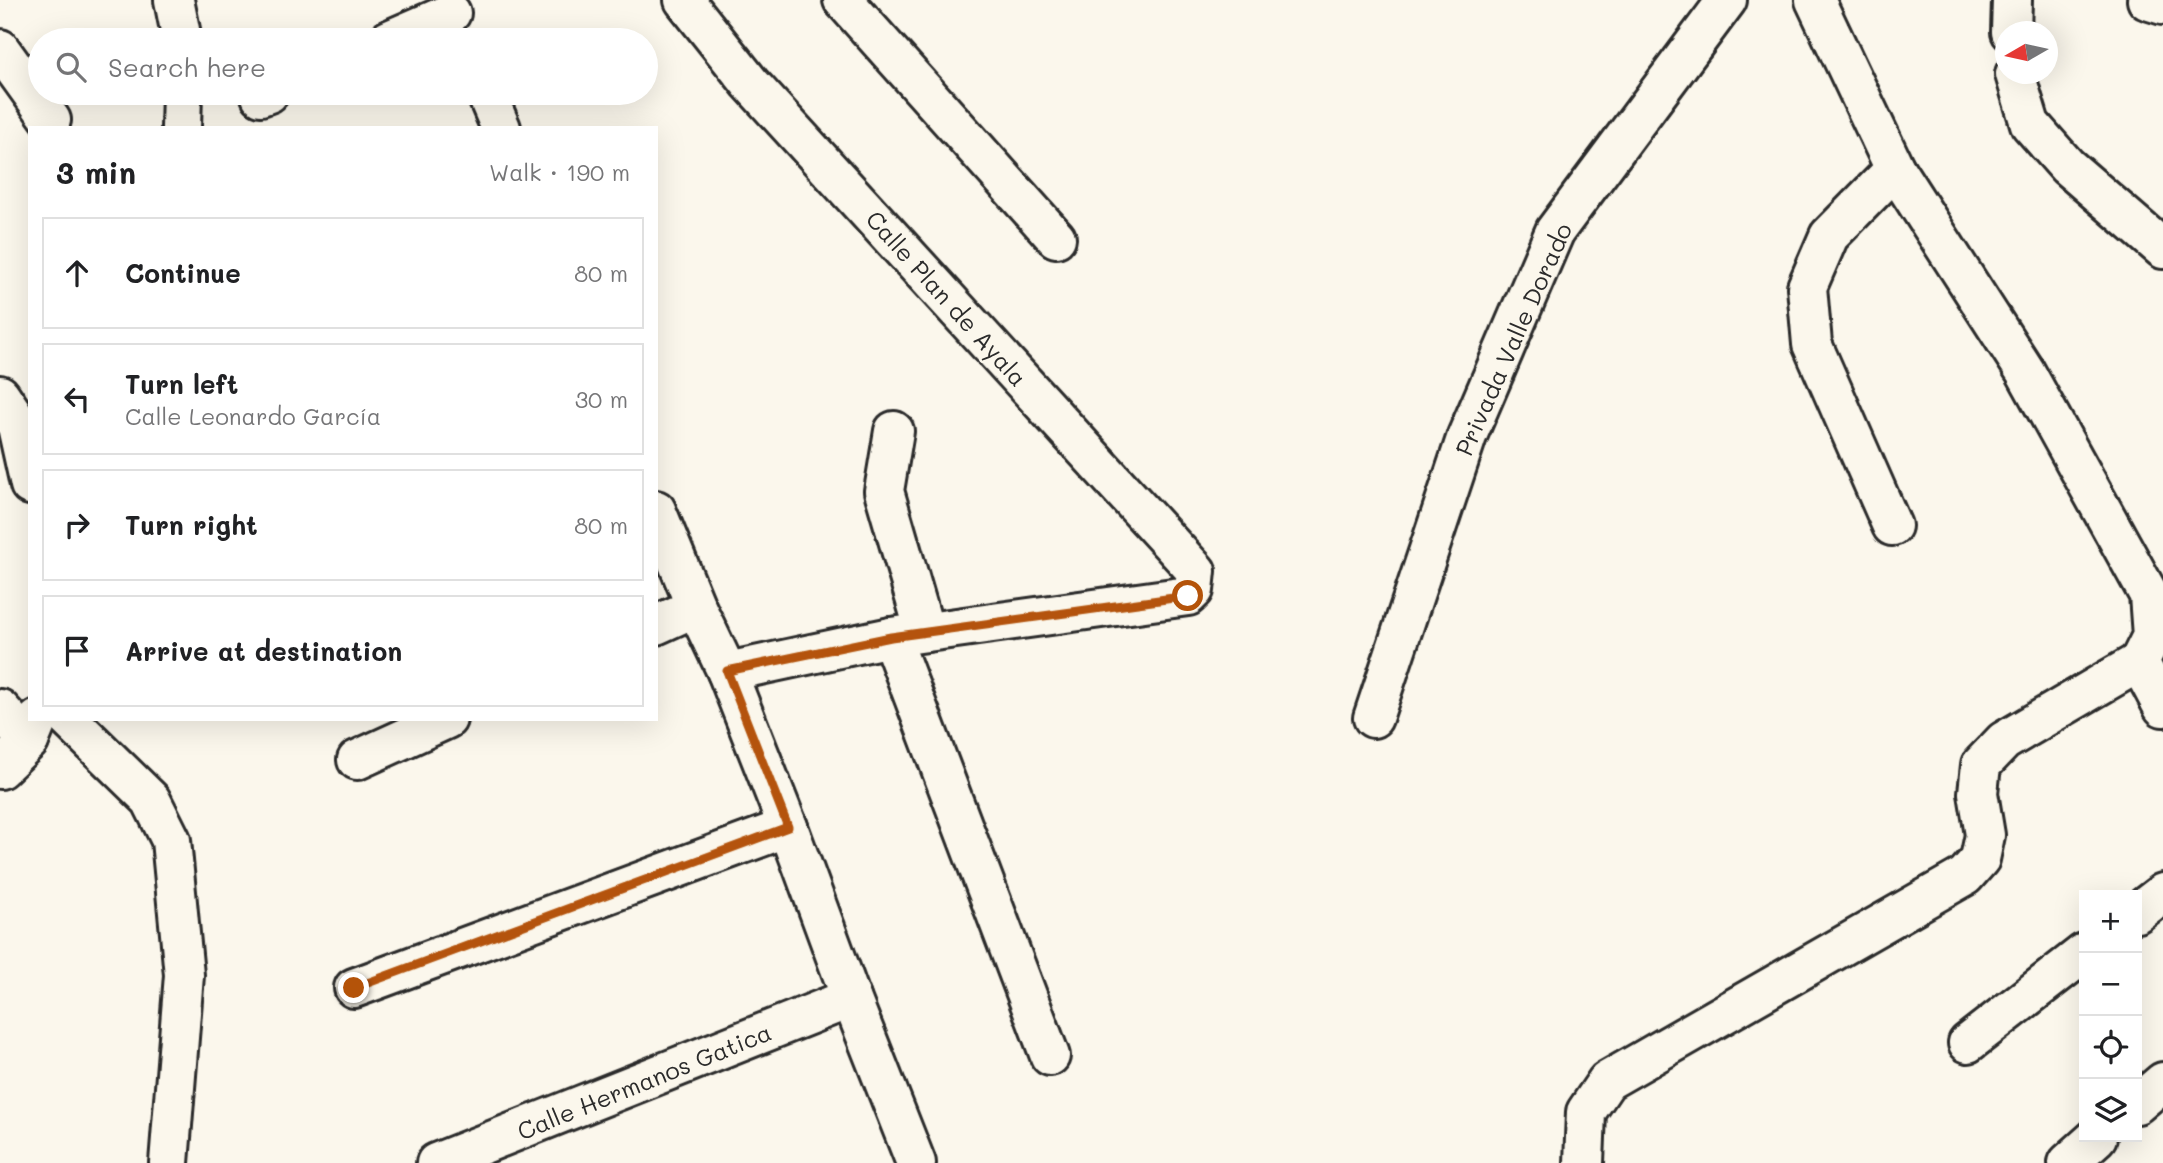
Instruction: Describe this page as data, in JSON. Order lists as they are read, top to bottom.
{
  "streets": {
    "street": ["Calle Plan de Ayala", "Privada Valle Dorado", "Calle Hermanos Gatica"]
  },
  "north": "left",
  "page": {
    "search": "Search here",
    "heading": ["3 min", "Walk · 190 m"],
    "list": [
      ["Continue", "80 m"],
      ["Turn left", "Calle Leonardo García", "30 m"],
      ["Turn right", "80 m"],
      "Arrive at destination"
    ],
    "map_buttons": ["+", "−"]
  }
}
